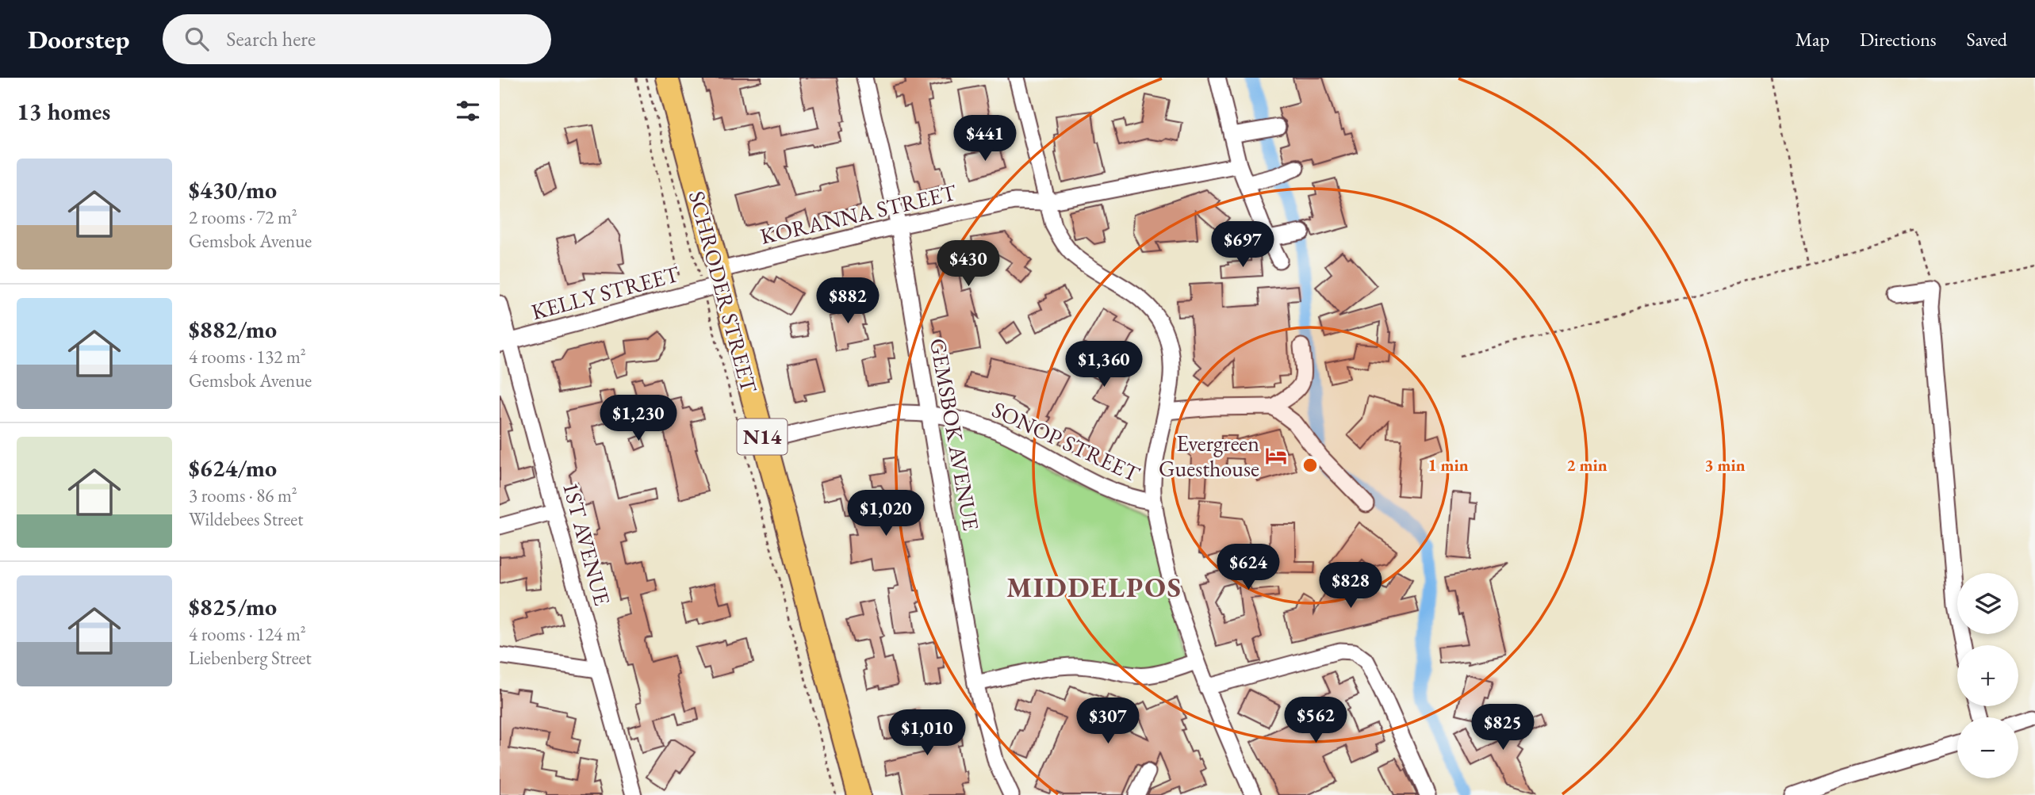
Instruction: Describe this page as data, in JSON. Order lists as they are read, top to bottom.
{
  "streets": {
    "highway": ["SCHRODER STREET", "N14"],
    "street": [
      "KORANNA STREET",
      "KELLY STREET",
      "GEMSBOK AVENUE",
      "SONOP STREET",
      "1ST AVENUE"
    ]
  },
  "crossings": [
    ["KORANNA STREET", "SCHRODER STREET"],
    ["KORANNA STREET", "KELLY STREET"],
    ["KORANNA STREET", "GEMSBOK AVENUE"],
    ["SCHRODER STREET", "KELLY STREET"],
    ["SCHRODER STREET", "SONOP STREET"],
    ["KELLY STREET", "1ST AVENUE"],
    ["GEMSBOK AVENUE", "SONOP STREET"]
  ],
  "districts": ["MIDDELPOS"],
  "places": {
    "hotel": ["Evergreen Guesthouse"]
  },
  "page": {
    "header": "Doorstep",
    "search": "Search here",
    "nav": ["Map", "Directions", "Saved"],
    "heading": "13 homes",
    "price": [
      "$441",
      "$697",
      "$430",
      "$882",
      "$1,360",
      "$1,230",
      "$1,020",
      "$624",
      "$828",
      "$562",
      "$307",
      "$825",
      "$1,010"
    ],
    "list": [
      {
        "name": "$430/mo",
        "note": "2 rooms · 72 m² · Gemsbok Avenue"
      },
      {
        "name": "$882/mo",
        "note": "4 rooms · 132 m² · Gemsbok Avenue"
      },
      {
        "name": "$624/mo",
        "note": "3 rooms · 86 m² · Wildebees Street"
      },
      {
        "name": "$825/mo",
        "note": "4 rooms · 124 m² · Liebenberg Street"
      }
    ],
    "map_buttons": ["+", "−"]
  },
  "rings": ["1 min", "2 min", "3 min"]
}
